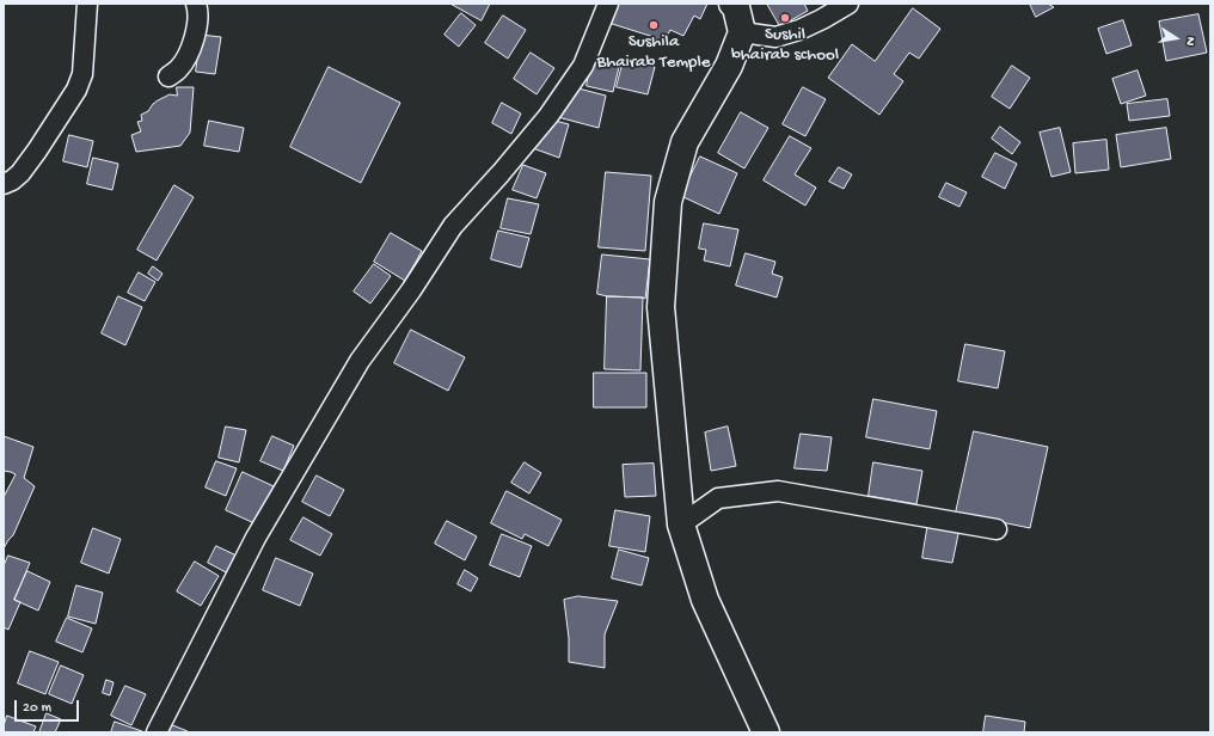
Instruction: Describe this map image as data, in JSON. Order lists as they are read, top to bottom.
{
  "places": ["Sushil bhairab school", "Sushila Bhairab Temple"],
  "scale_bar": "20 m",
  "north": "right"
}
